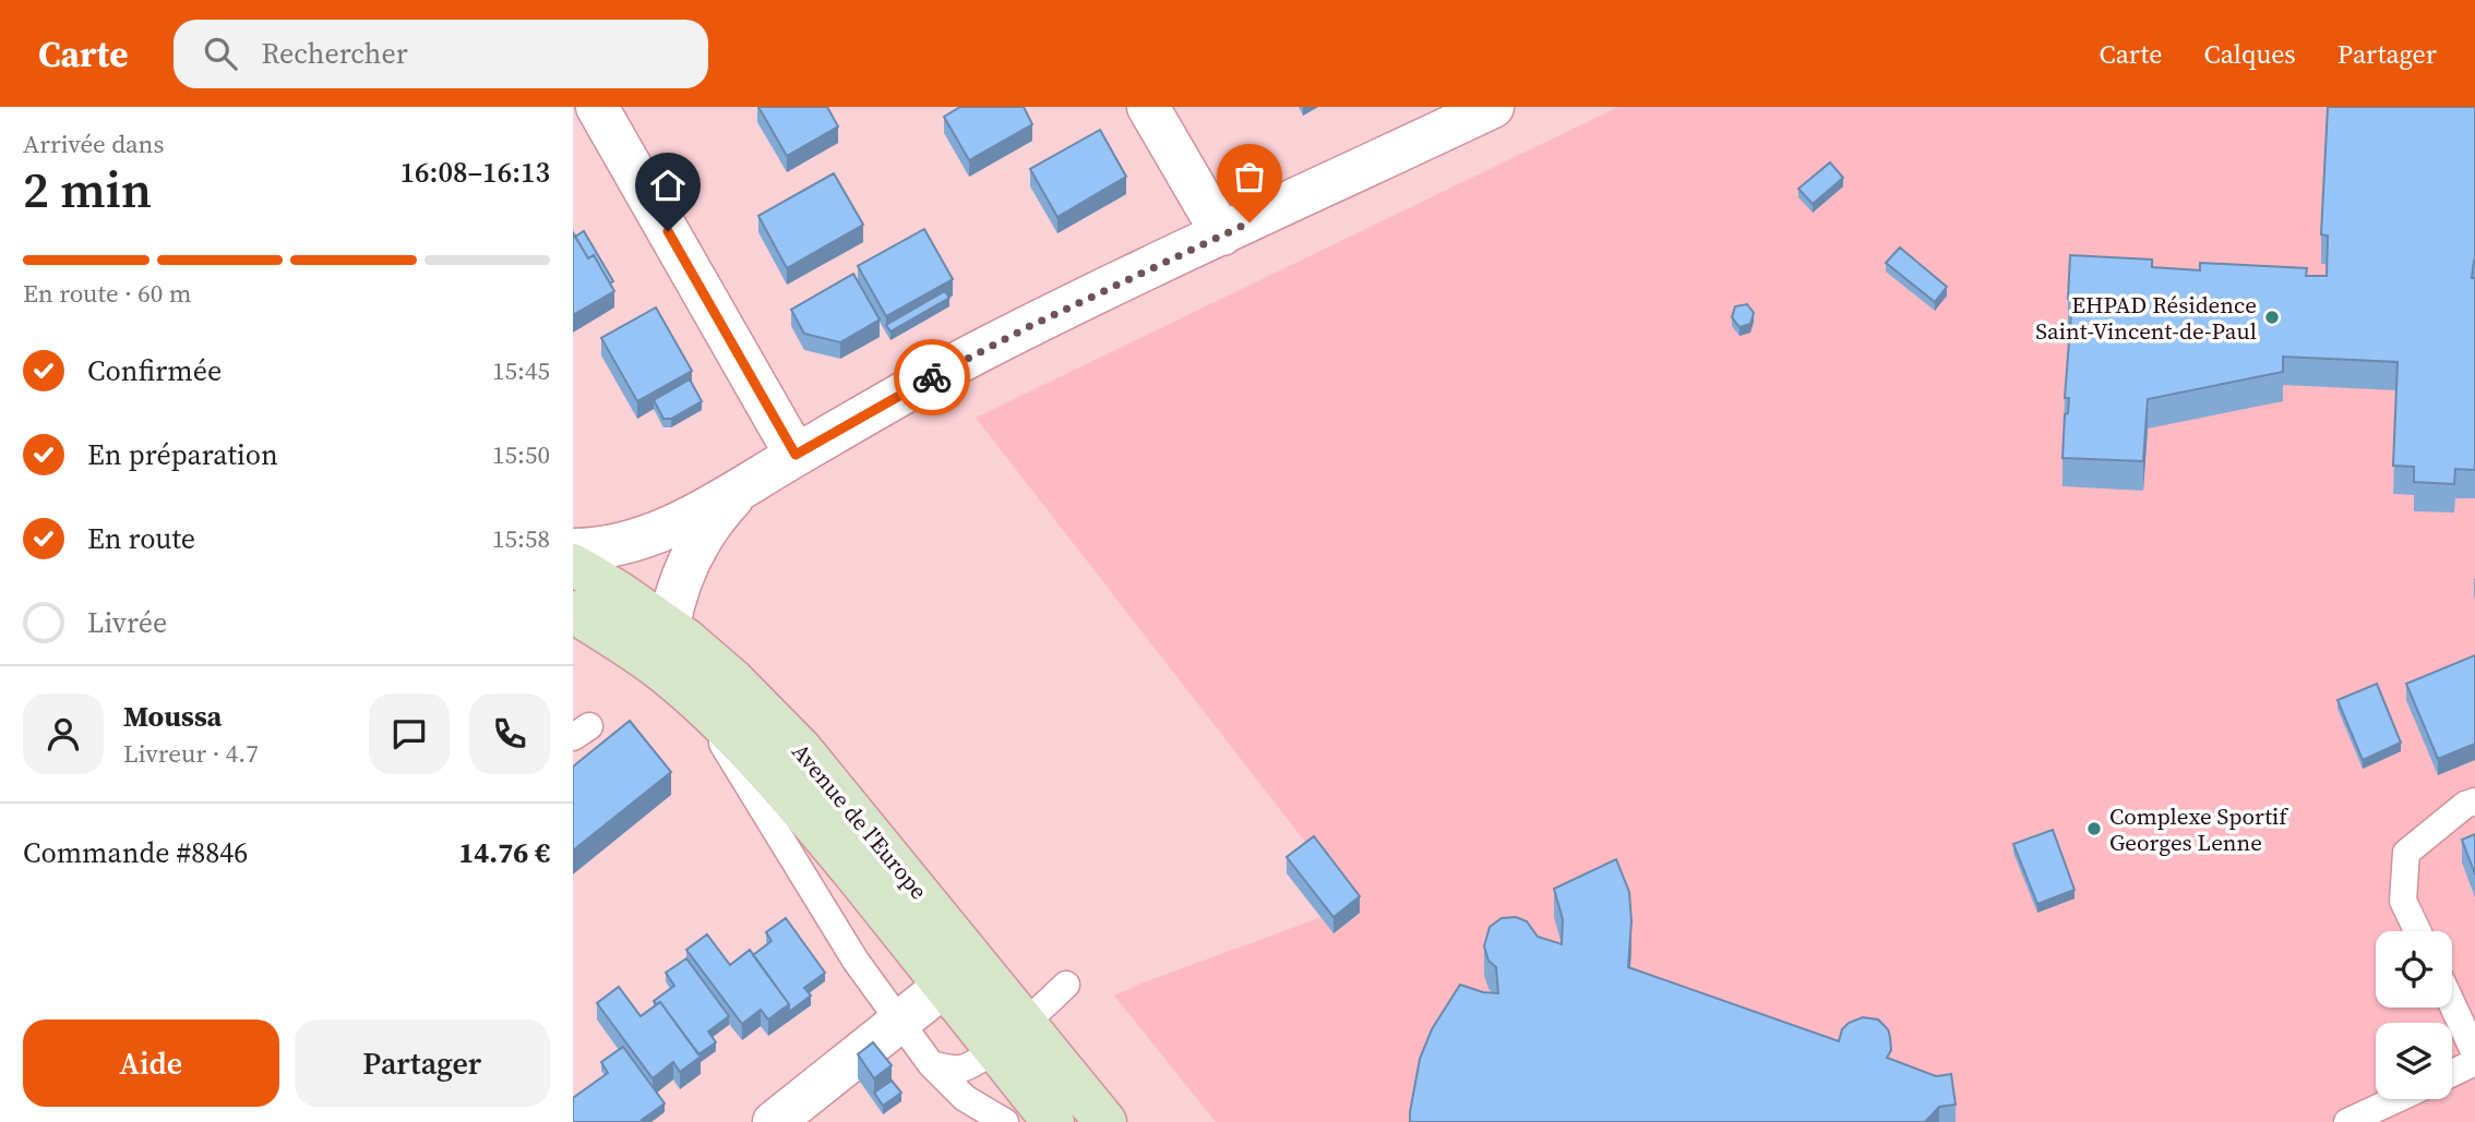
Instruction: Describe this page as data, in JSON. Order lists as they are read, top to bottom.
{
  "streets": {
    "street": ["Avenue de l'Europe"]
  },
  "places": ["EHPAD Résidence Saint-Vincent-de-Paul", "Complexe Sportif Georges Lenne"],
  "page": {
    "header": "Carte",
    "search": "Rechercher",
    "nav": ["Carte", "Calques", "Partager"],
    "heading": ["2 min", "Arrivée dans", "16:08–16:13"],
    "panel": [
      "Moussa",
      "Livreur · 4.7",
      "Commande #8846",
      "14.76 €"
    ],
    "bar": "En route · 60 m",
    "list": [
      ["Confirmée", "15:45"],
      ["En préparation", "15:50"],
      ["En route", "15:58"],
      "Livrée"
    ],
    "buttons": ["Aide", "Partager"]
  }
}
